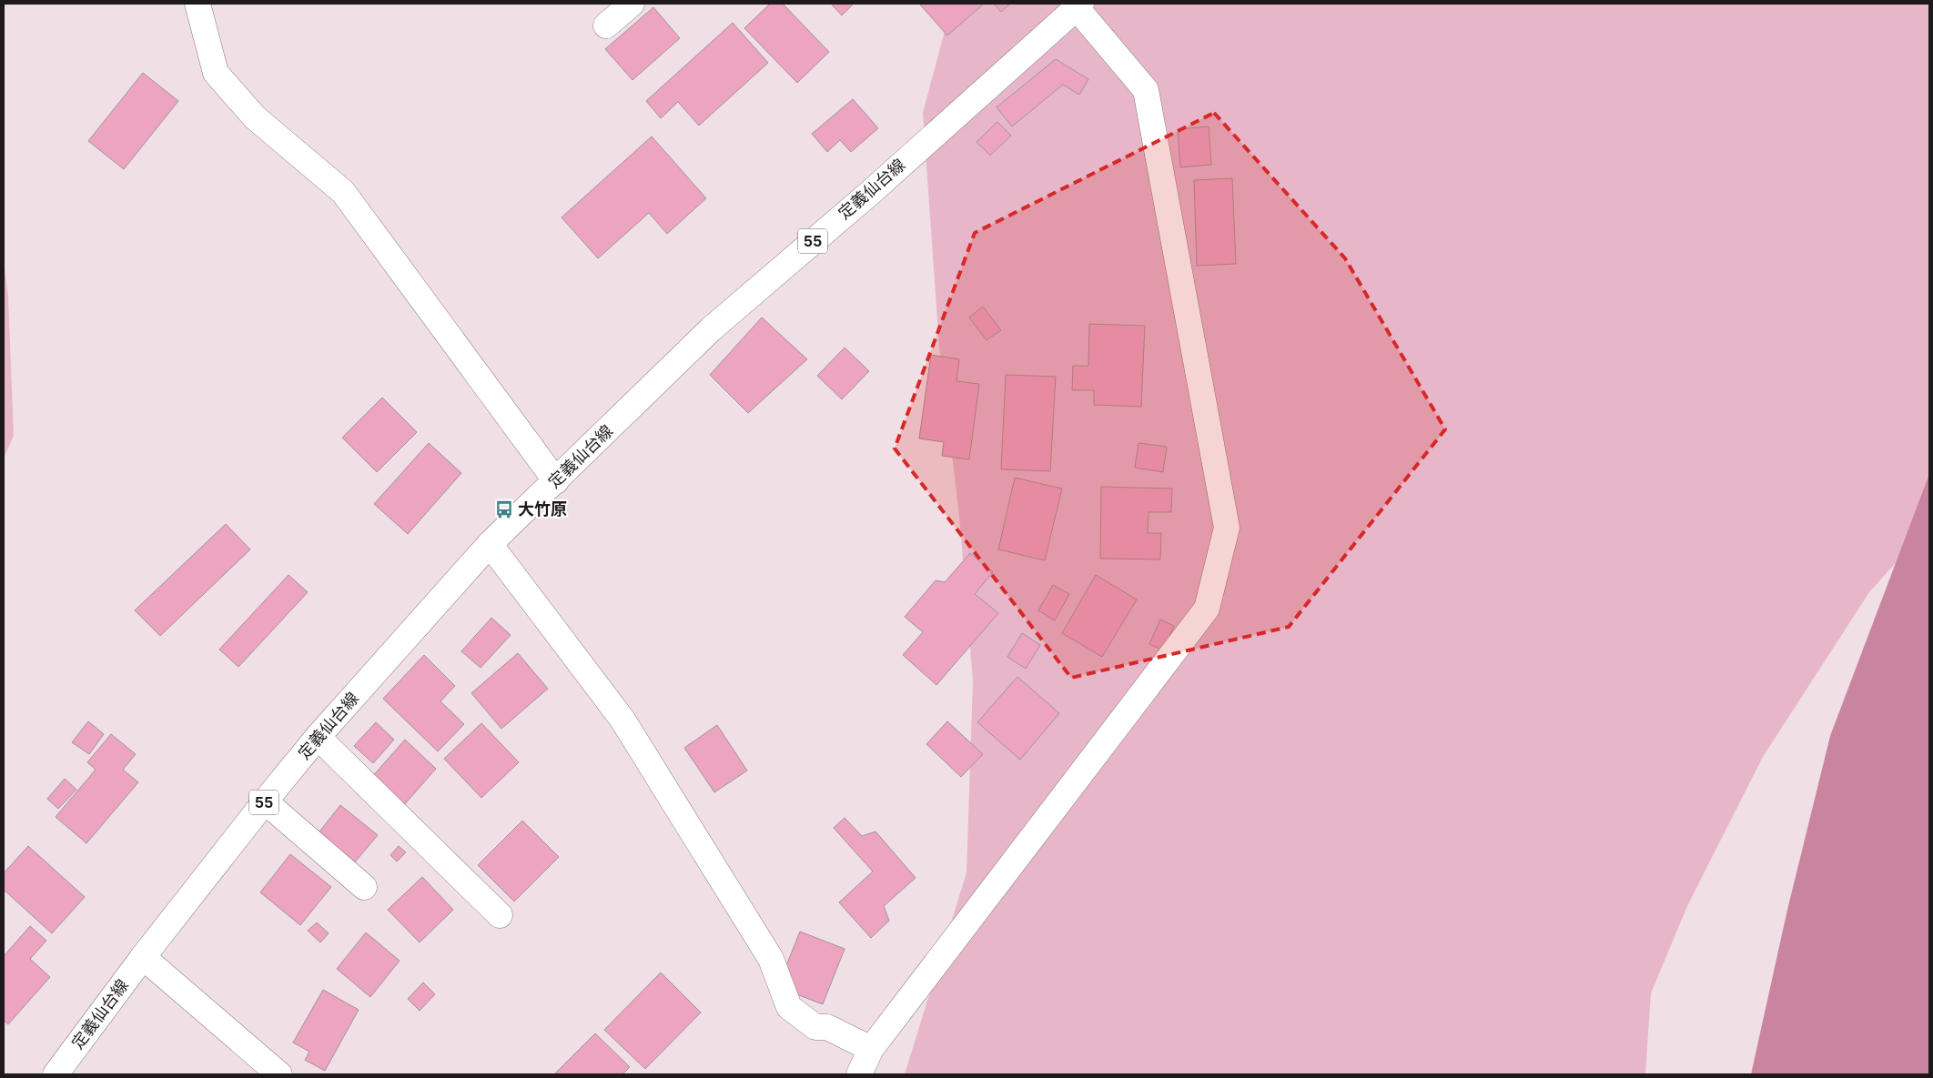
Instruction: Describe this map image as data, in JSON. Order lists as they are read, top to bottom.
{
  "streets": {
    "street": ["定義仙台線", "55"]
  },
  "places": {
    "bus stop": ["大竹原"]
  }
}
